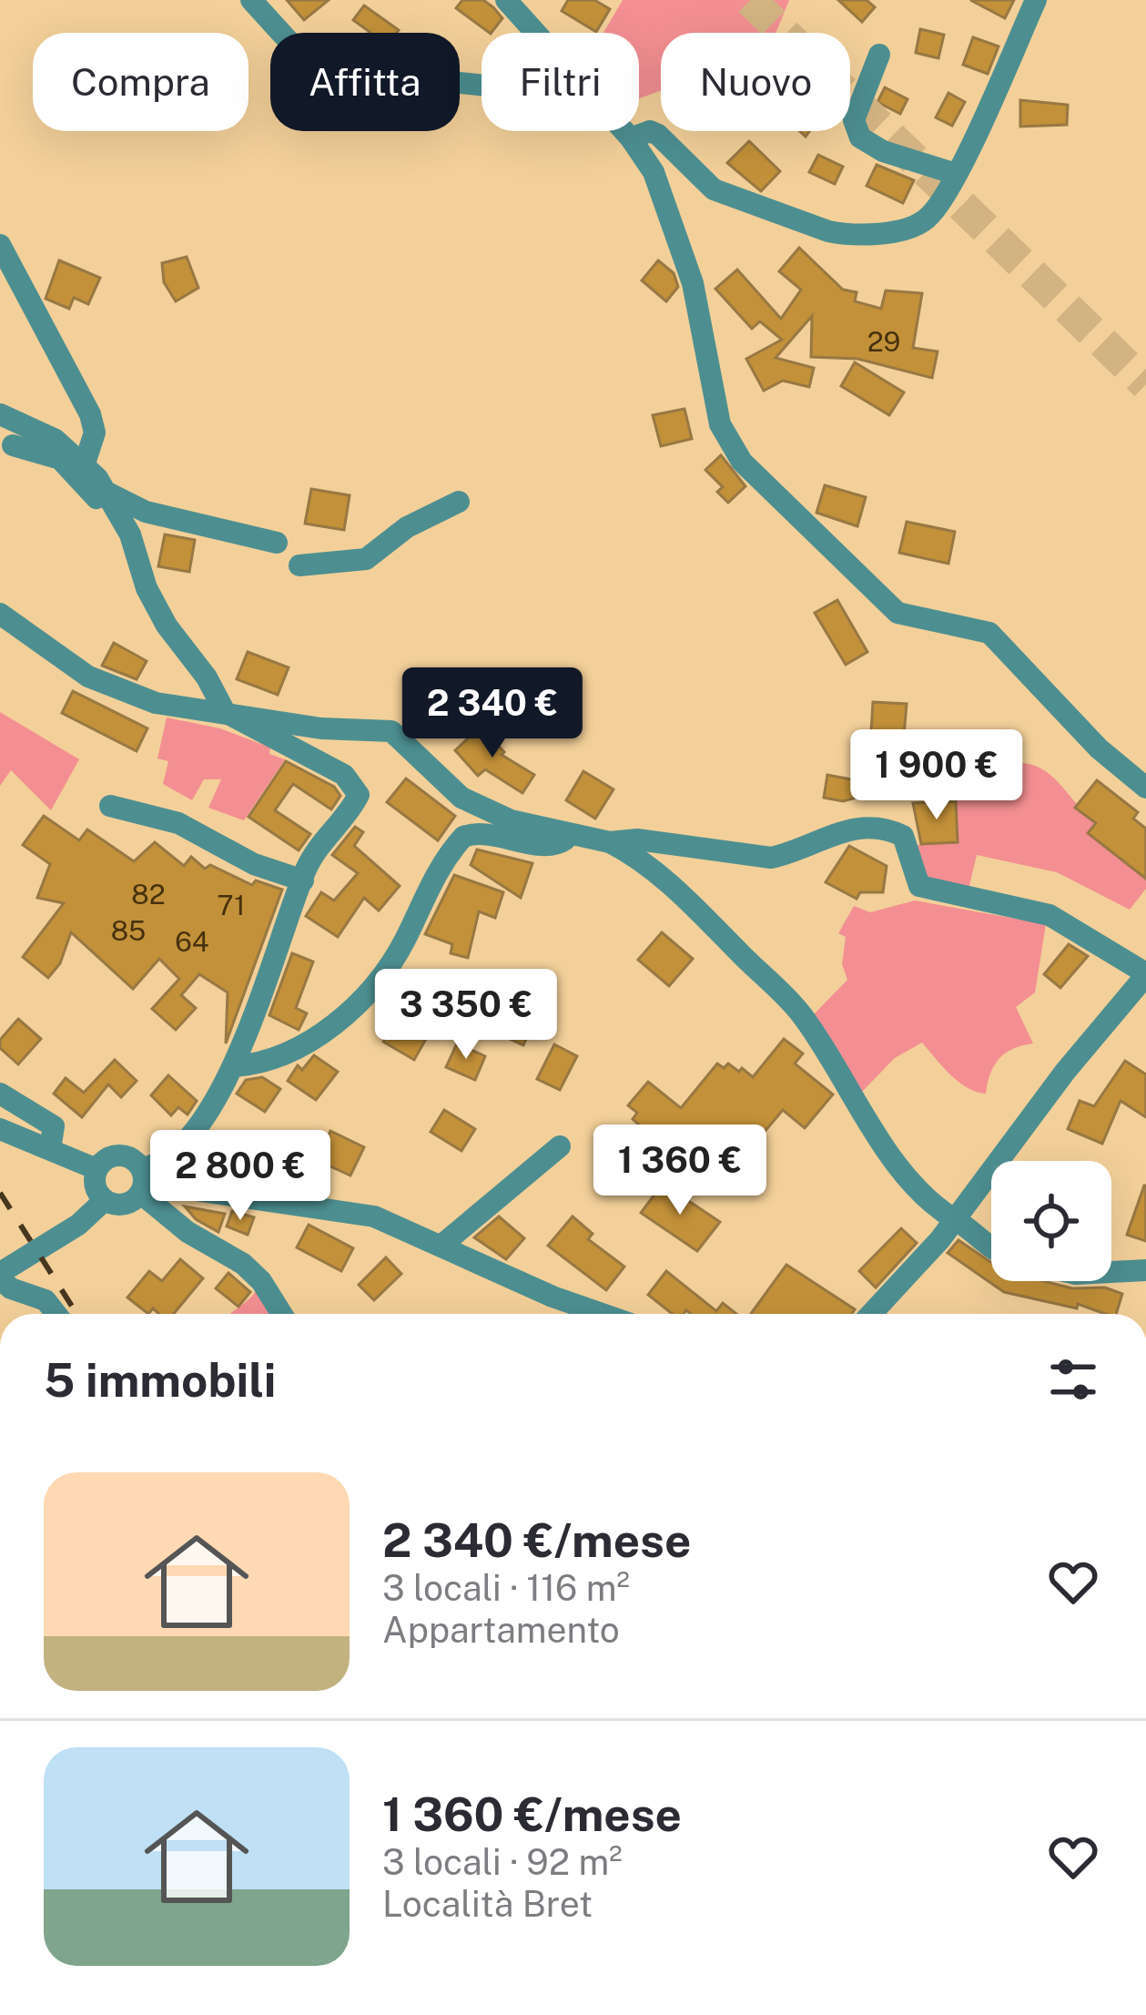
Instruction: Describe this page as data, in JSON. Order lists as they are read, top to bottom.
{
  "house_numbers": [
    "29",
    "82",
    "71",
    "85",
    "64"
  ],
  "page": {
    "chip": [
      "Compra",
      "Affitta",
      "Filtri",
      "Nuovo"
    ],
    "price": [
      "2 340 €",
      "1 900 €",
      "3 350 €",
      "1 360 €",
      "2 800 €"
    ],
    "heading": "5 immobili",
    "list": [
      {
        "name": "2 340 €/mese",
        "note": "3 locali · 116 m² · Appartamento"
      },
      {
        "name": "1 360 €/mese",
        "note": "3 locali · 92 m² · Località Bret"
      }
    ]
  }
}
